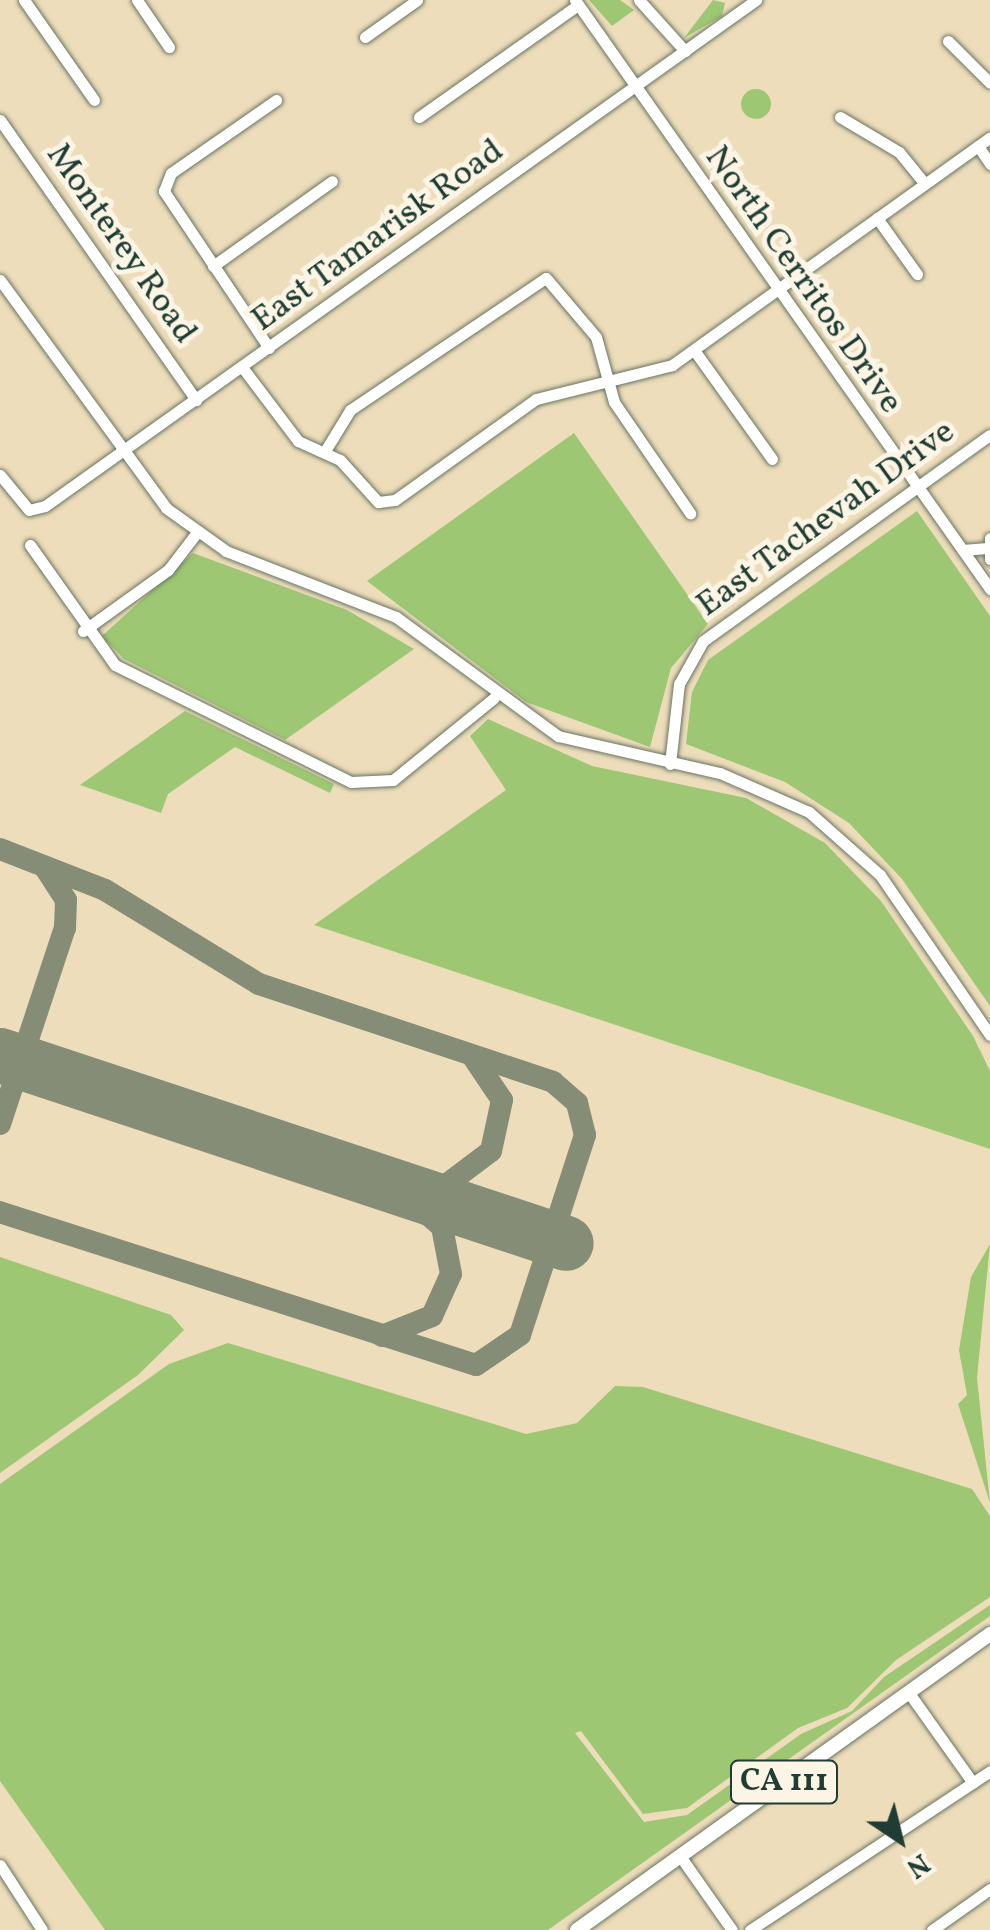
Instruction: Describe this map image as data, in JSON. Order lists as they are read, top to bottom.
{
  "streets": {
    "main road": ["CA 111"],
    "street": [
      "East Tamarisk Road",
      "Monterey Road",
      "North Cerritos Drive",
      "East Tachevah Drive"
    ]
  },
  "crossings": [
    ["East Tamarisk Road", "Monterey Road"],
    ["East Tamarisk Road", "North Cerritos Drive"],
    ["North Cerritos Drive", "East Tachevah Drive"]
  ],
  "north": "bottom right"
}
